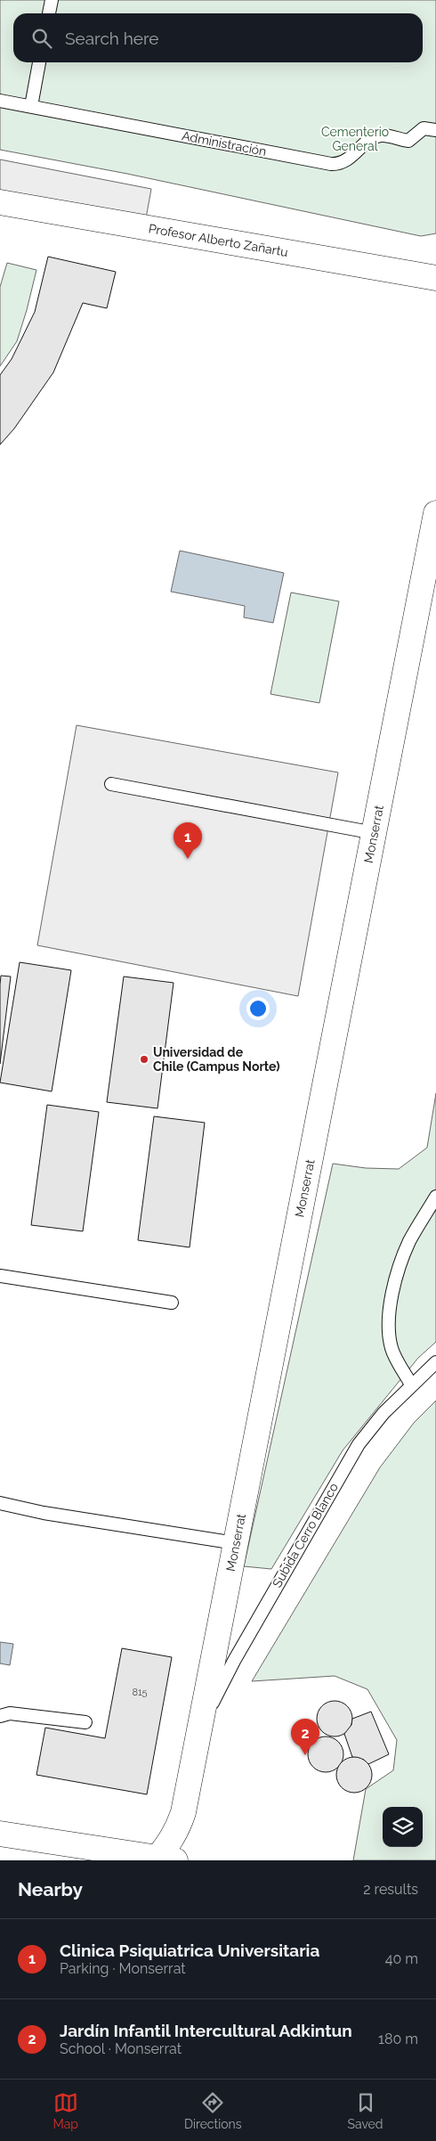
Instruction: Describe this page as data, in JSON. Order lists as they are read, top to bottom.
{
  "streets": {
    "street": ["Profesor Alberto Zañartu", "Monserrat"],
    "lane": ["Administración", "Subida Cerro Blanco"]
  },
  "crossings": [
    ["Monserrat", "Subida Cerro Blanco"]
  ],
  "parks": ["Cementerio General"],
  "places": ["Universidad de Chile (Campus Norte)"],
  "house_numbers": ["815"],
  "page": {
    "search": "Search here",
    "pins": ["1", "2"],
    "heading": ["Nearby", "2 results"],
    "list": [
      {
        "mark": "1",
        "name": "Clinica Psiquiatrica Universitaria",
        "note": "Parking · Monserrat",
        "value": "40 m"
      },
      {
        "mark": "2",
        "name": "Jardín Infantil Intercultural Adkintun",
        "note": "School · Monserrat",
        "value": "180 m"
      }
    ],
    "nav": ["Map", "Directions", "Saved"]
  }
}
